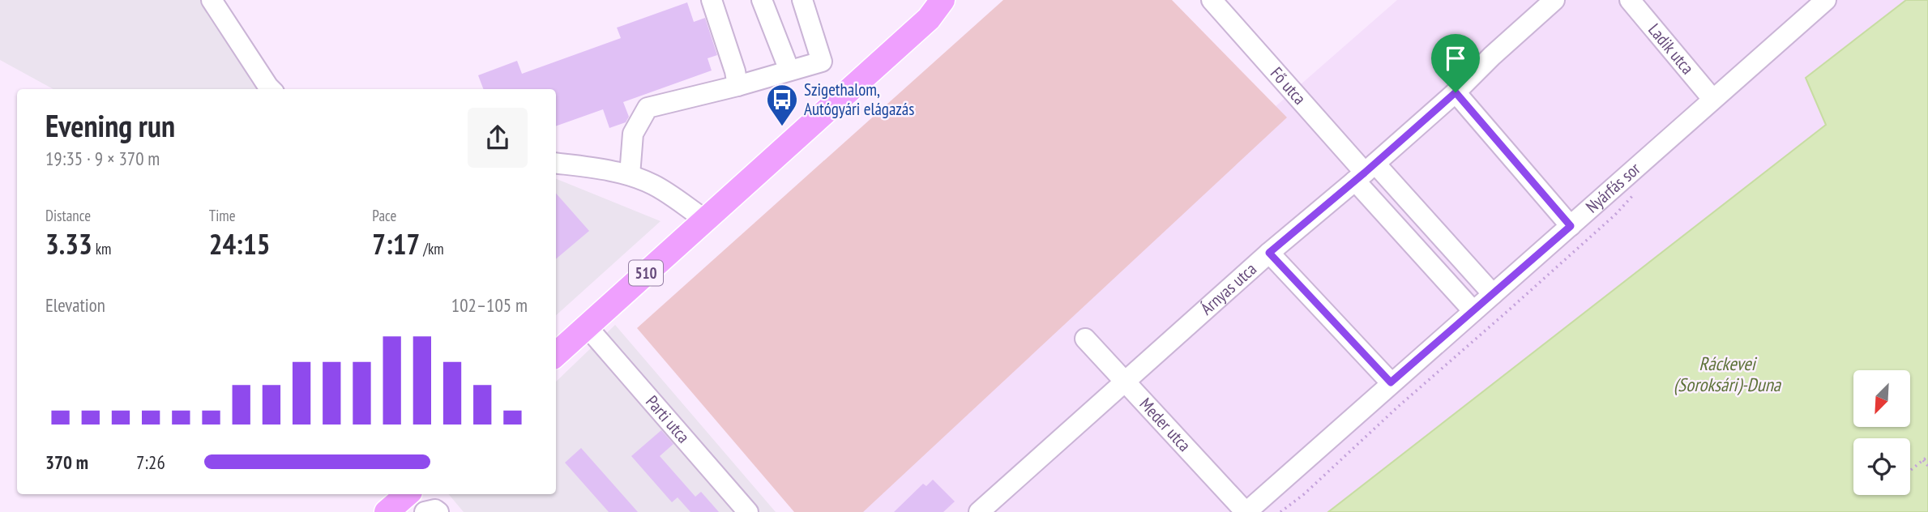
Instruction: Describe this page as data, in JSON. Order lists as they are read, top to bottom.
{
  "streets": {
    "main road": ["510"],
    "street": [
      "Ladik utca",
      "Fő utca",
      "Nyárfás sor",
      "Árnyas utca",
      "Parti utca",
      "Meder utca"
    ]
  },
  "crossings": [
    ["Ladik utca", "Nyárfás sor"],
    ["Fő utca", "Nyárfás sor"],
    ["Fő utca", "Árnyas utca"],
    ["Nyárfás sor", "Meder utca"],
    ["510", "Parti utca"],
    ["Árnyas utca", "Meder utca"]
  ],
  "water": ["Ráckevei (Soroksári)-Duna"],
  "places": {
    "bus stop": ["Szigethalom, Autógyári elágazás"]
  },
  "north": "bottom left",
  "page": {
    "heading": ["Evening run", "19:35 · 9 × 370 m"],
    "stats": [
      ["Distance", "3.33 km"],
      ["Time", "24:15"],
      ["Pace", "7:17 /km"]
    ],
    "chart": ["Elevation", "102–105 m"],
    "list": [
      {
        "name": "370 m",
        "note": "7:26"
      }
    ]
  }
}
